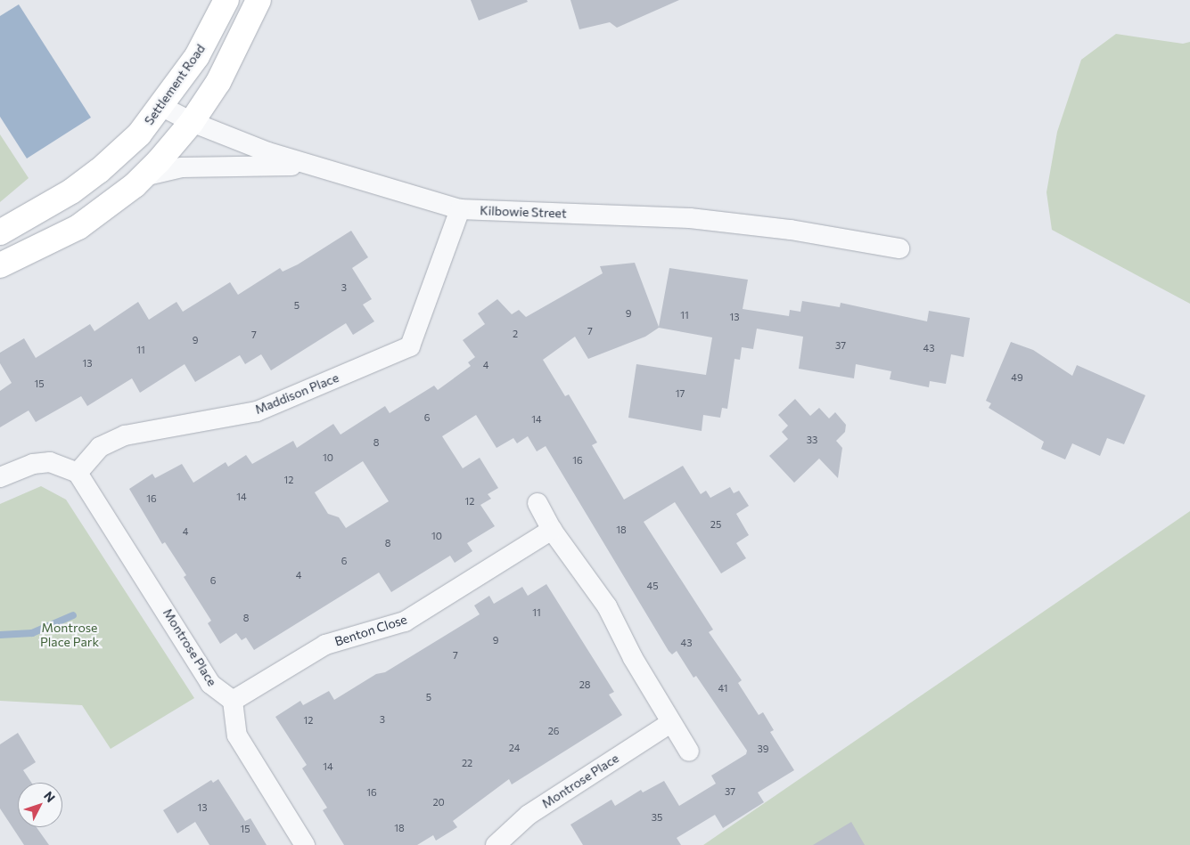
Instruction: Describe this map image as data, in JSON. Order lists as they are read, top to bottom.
{
  "streets": {
    "main road": ["Settlement Road"],
    "street": [
      "Kilbowie Street",
      "Maddison Place",
      "Benton Close",
      "Montrose Place"
    ]
  },
  "crossings": [
    ["Settlement Road", "Kilbowie Street"],
    ["Kilbowie Street", "Maddison Place"],
    ["Maddison Place", "Montrose Place"],
    ["Benton Close", "Montrose Place"]
  ],
  "parks": ["Montrose Place Park"],
  "house_numbers": [
    "3",
    "5",
    "9",
    "11",
    "13",
    "7",
    "2",
    "7",
    "9",
    "37",
    "43",
    "11",
    "13",
    "4",
    "49",
    "15",
    "17",
    "6",
    "14",
    "33",
    "8",
    "10",
    "16",
    "12",
    "14",
    "16",
    "12",
    "25",
    "18",
    "4",
    "10",
    "8",
    "6",
    "4",
    "6",
    "45",
    "11",
    "8",
    "9",
    "43",
    "7",
    "28",
    "41",
    "5",
    "3",
    "12",
    "26",
    "24",
    "39",
    "22",
    "14",
    "37",
    "16",
    "20",
    "13",
    "35",
    "18",
    "15"
  ],
  "north": "top right"
}
